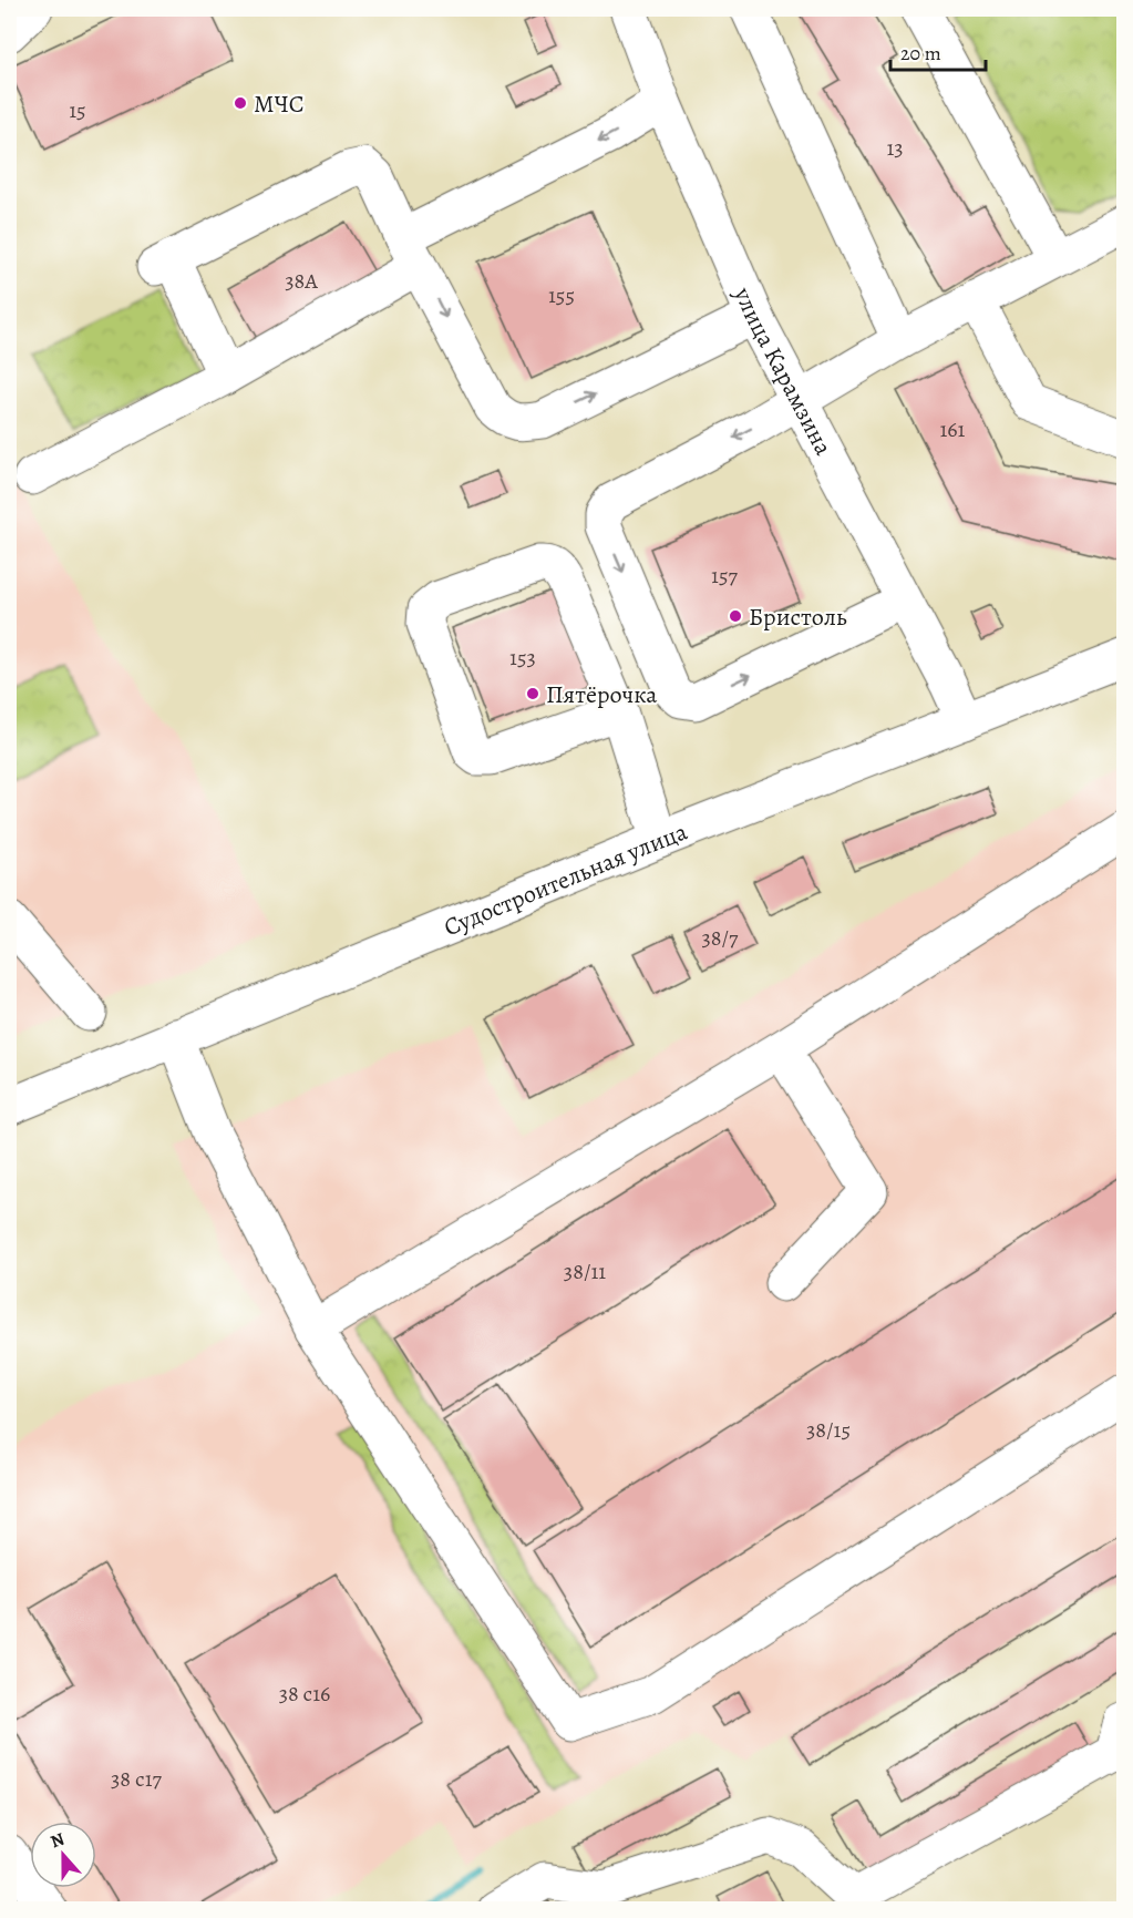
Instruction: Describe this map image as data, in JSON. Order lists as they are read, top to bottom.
{
  "streets": {
    "street": ["улица Карамзина", "Судостроительная улица"]
  },
  "crossings": [
    ["улица Карамзина", "Судостроительная улица"]
  ],
  "places": ["МЧС", "Бристоль", "Пятёрочка"],
  "house_numbers": [
    "15",
    "13",
    "38А",
    "155",
    "161",
    "157",
    "153",
    "38/7",
    "38/11",
    "38/15",
    "38 с16",
    "38 с17"
  ],
  "scale_bar": "20 m",
  "north": "top"
}
